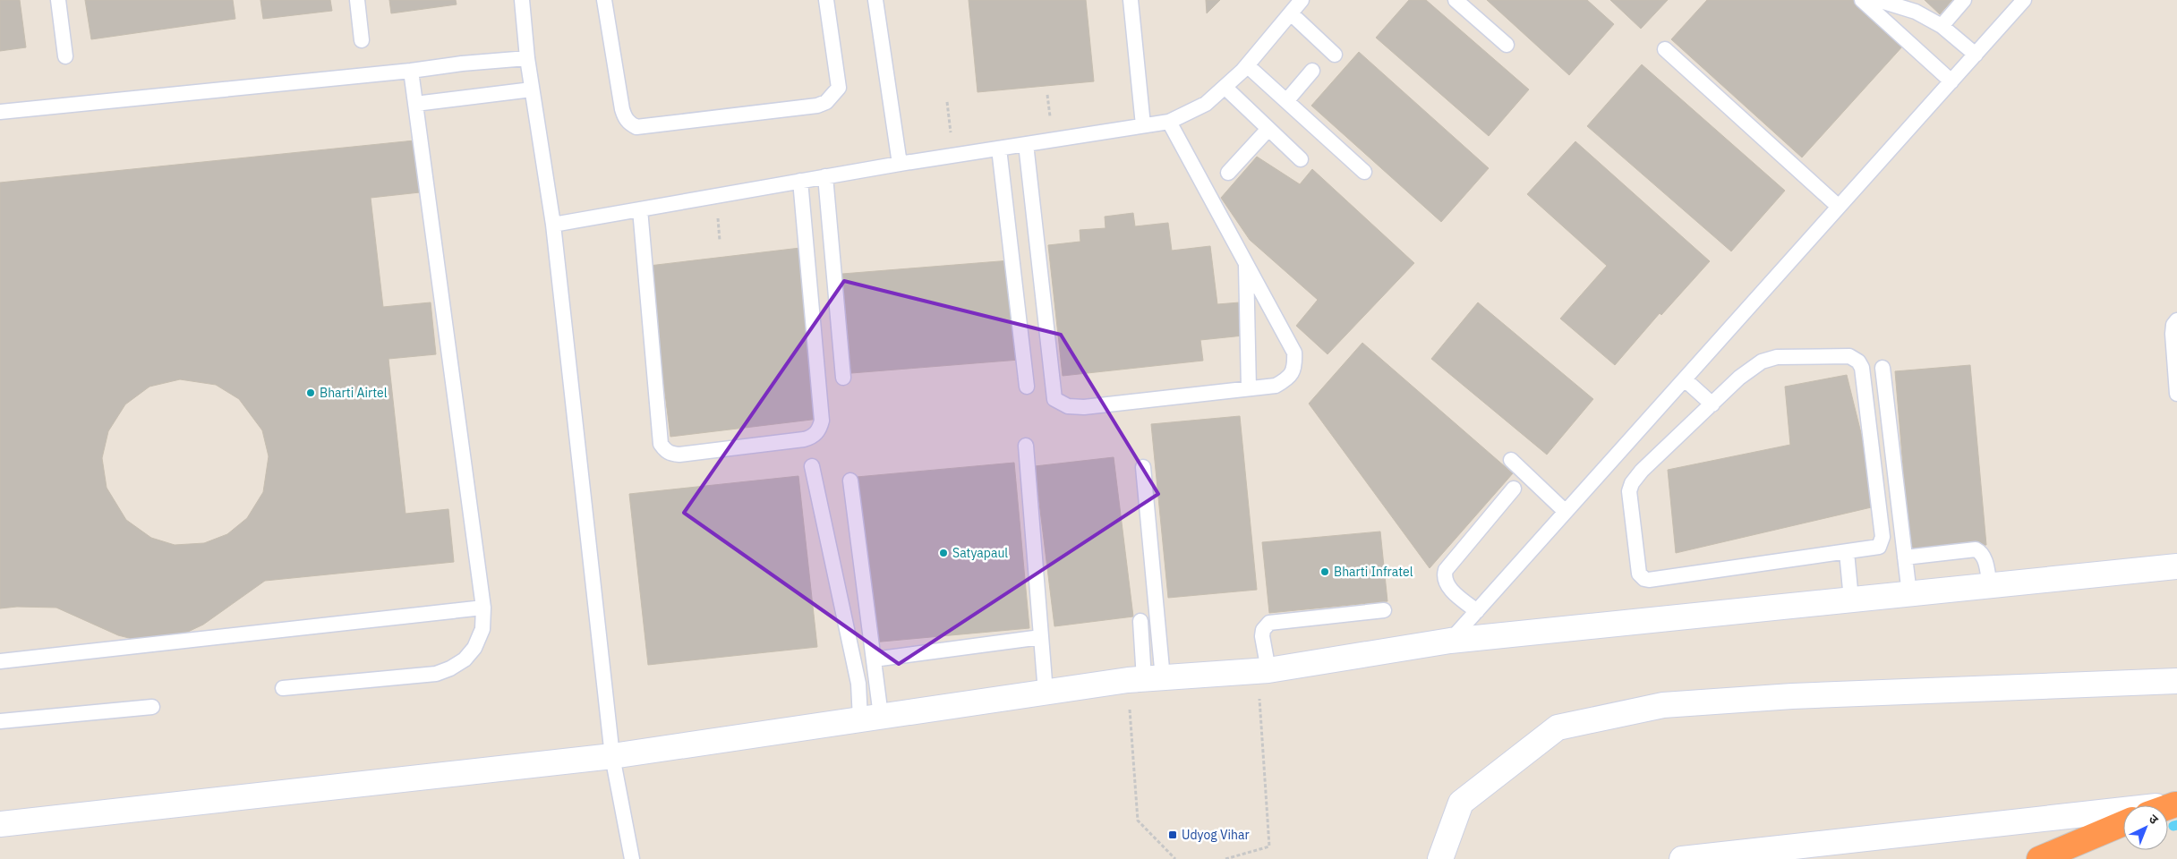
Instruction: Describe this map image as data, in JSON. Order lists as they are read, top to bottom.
{
  "places": {
    "other": ["Bharti Airtel", "Satyapaul", "Bharti Infratel"],
    "transit": ["Udyog Vihar"]
  },
  "north": "top right"
}
